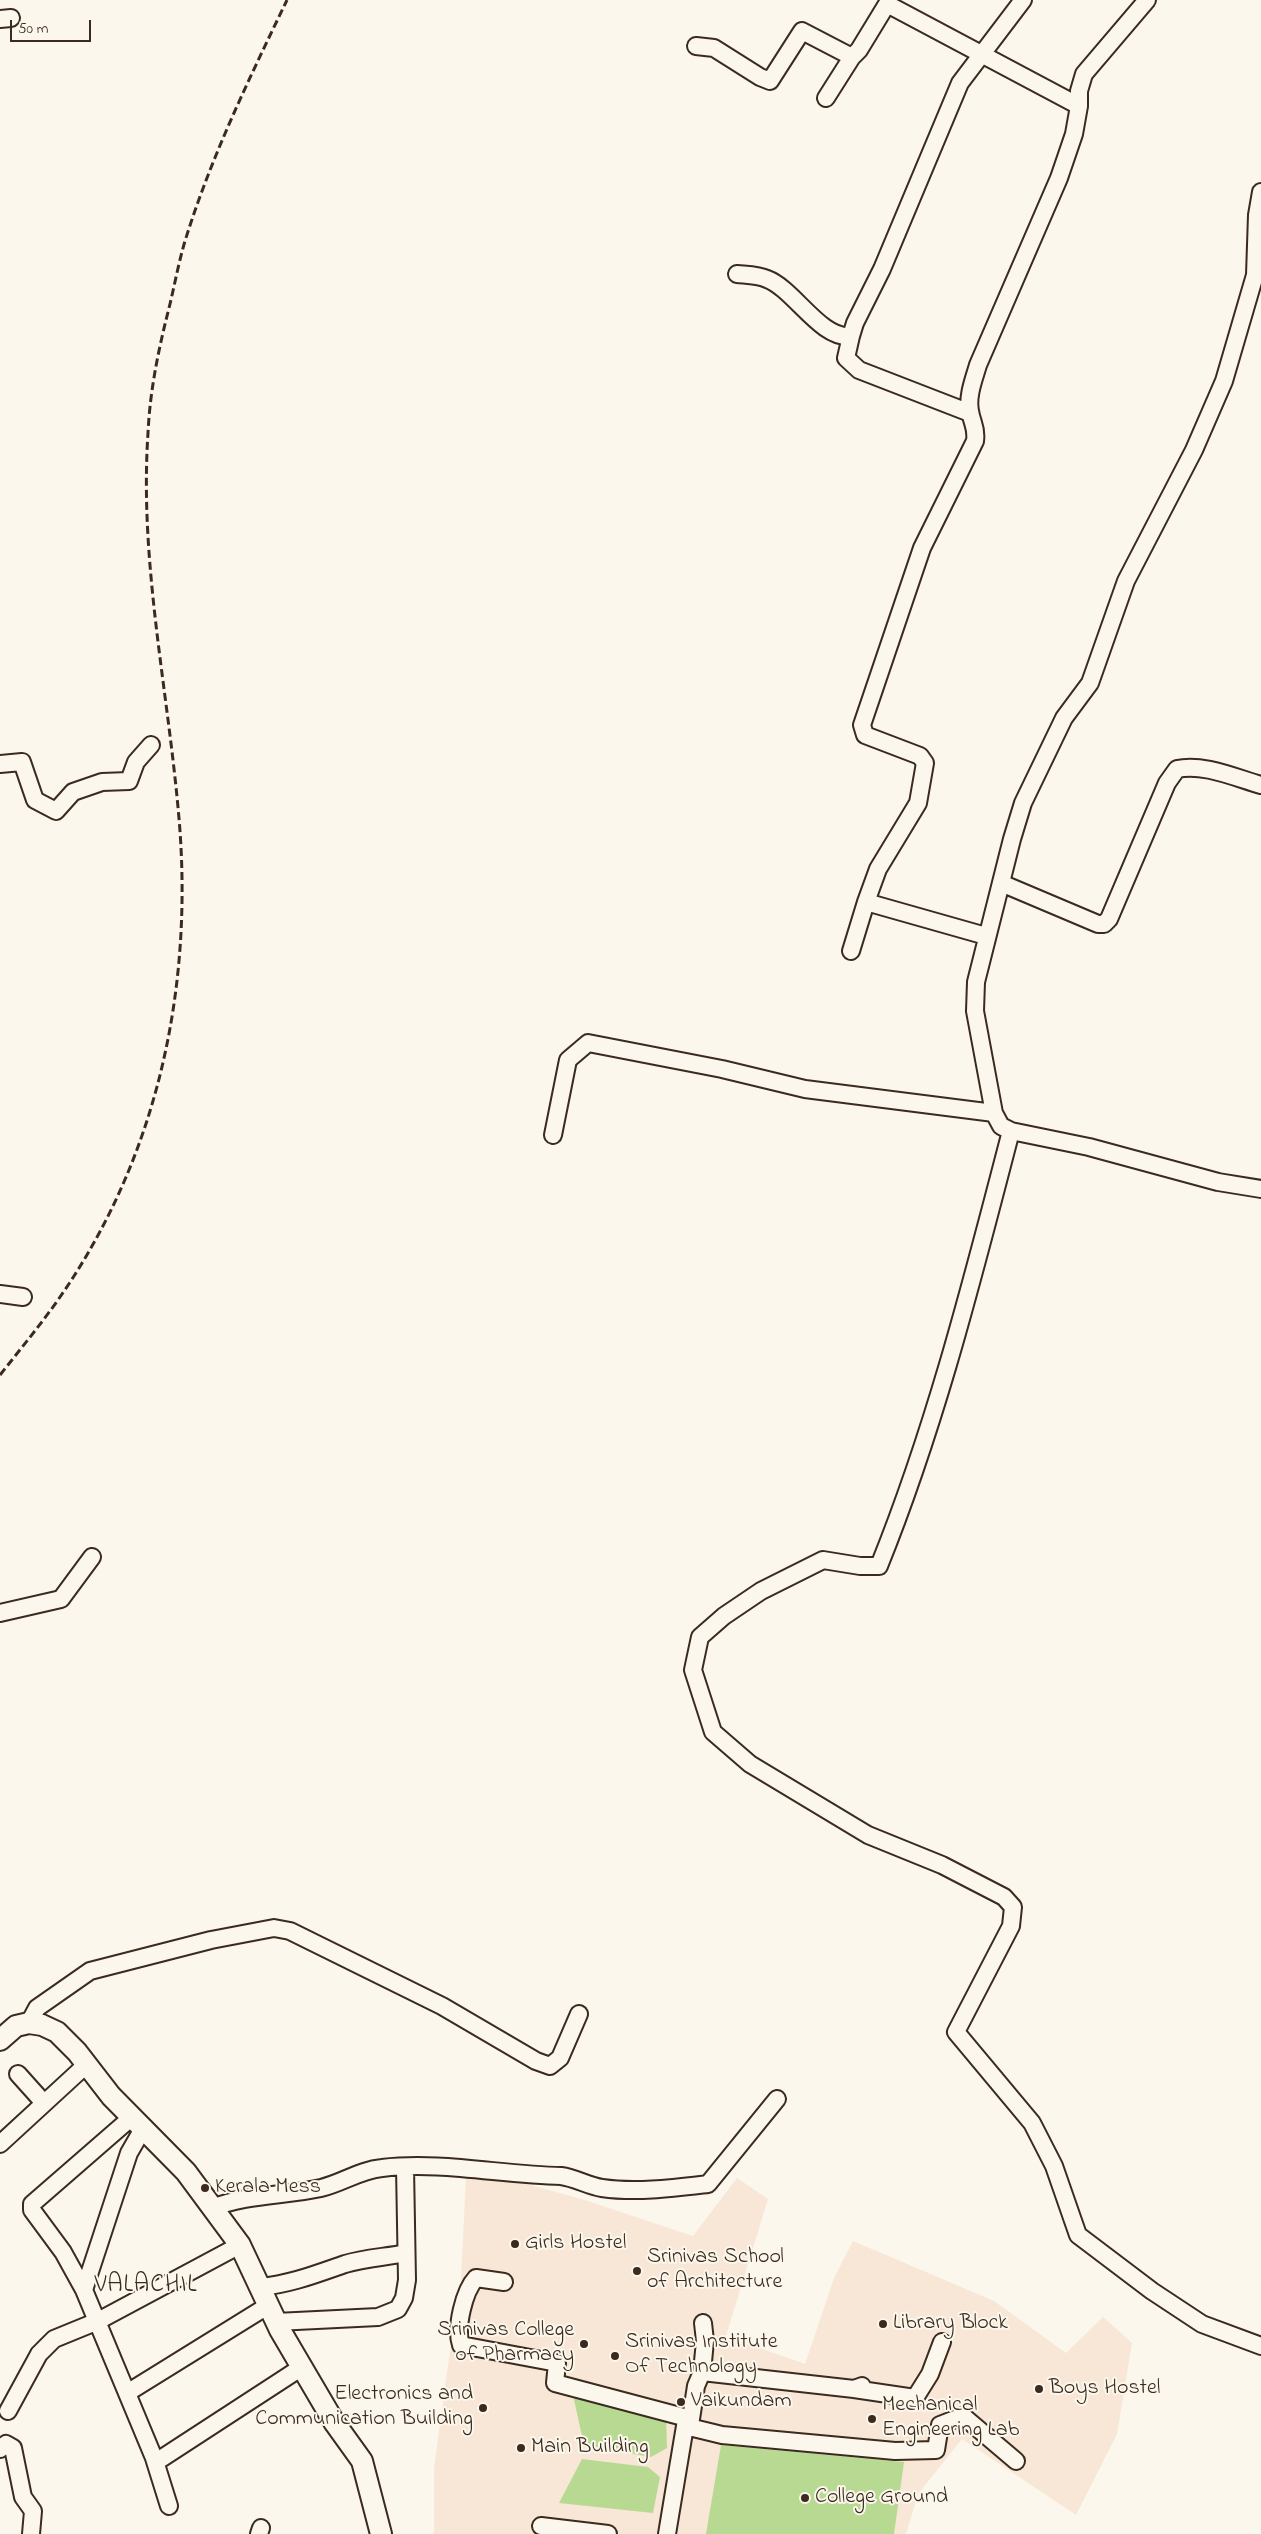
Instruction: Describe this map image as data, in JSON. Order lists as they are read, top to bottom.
{
  "districts": ["VALACHIL"],
  "places": [
    "Kerala Mess",
    "Girls Hostel",
    "Srinivas School of Architecture",
    "Library Block",
    "Srinivas College of Pharmacy",
    "Srinivas Institute Of Technology",
    "Boys Hostel",
    "Vaikundam",
    "Electronics and Communication Building",
    "Mechanical Engineering Lab",
    "Main Building",
    "College Ground"
  ],
  "scale_bar": "50 m"
}
